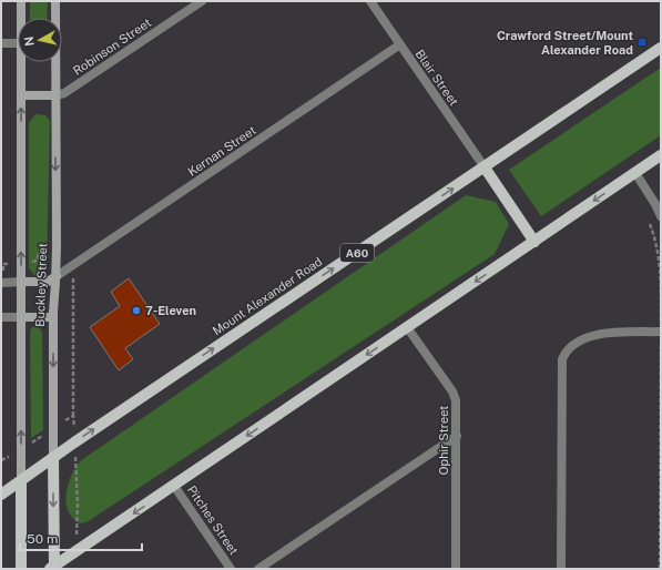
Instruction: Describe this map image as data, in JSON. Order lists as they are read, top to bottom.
{
  "streets": {
    "main road": ["A60", "Buckley Street", "Mount Alexander Road"],
    "street": [
      "Robinson Street",
      "Blair Street",
      "Kernan Street",
      "Ophir Street",
      "Pitches Street"
    ]
  },
  "crossings": [
    ["Robinson Street", "Buckley Street"],
    ["Blair Street", "Kernan Street"],
    ["Blair Street", "Mount Alexander Road"],
    ["Kernan Street", "Buckley Street"],
    ["Buckley Street", "Mount Alexander Road"]
  ],
  "places": {
    "transit": ["Crawford Street/Mount Alexander Road"],
    "other": ["7-Eleven"]
  },
  "scale_bar": "50 m",
  "north": "left"
}
